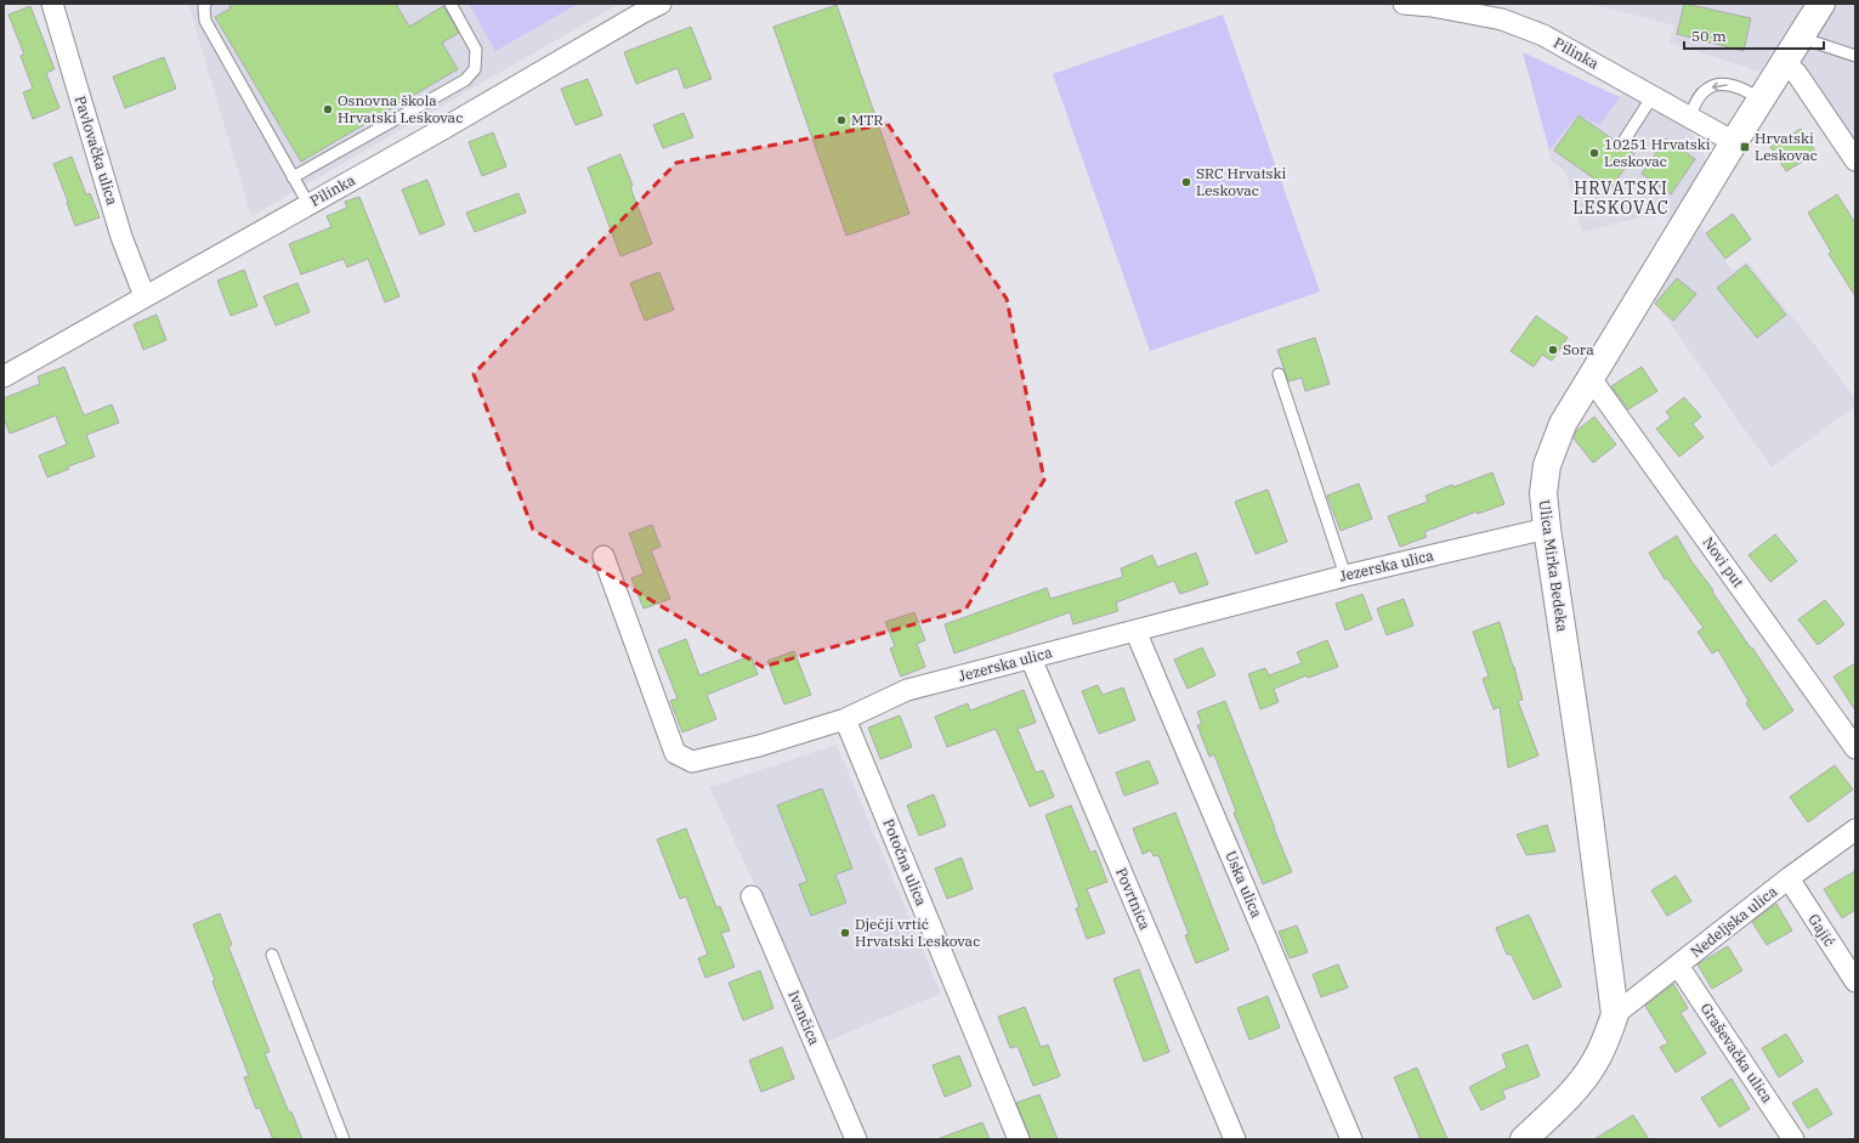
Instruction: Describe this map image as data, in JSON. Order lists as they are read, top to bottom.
{
  "streets": {
    "main road": ["Ulica Mirka Bedeka"],
    "street": [
      "Pilinka",
      "Pavlovačka ulica",
      "Novi put",
      "Jezerska ulica",
      "Potočna ulica",
      "Uska ulica",
      "Povrtnica",
      "Nedeljska ulica",
      "Gajić",
      "Ivančica",
      "Graševačka ulica"
    ]
  },
  "crossings": [
    ["Pilinka", "Pavlovačka ulica"],
    ["Pilinka", "Ulica Mirka Bedeka"],
    ["Novi put", "Ulica Mirka Bedeka"],
    ["Jezerska ulica", "Ulica Mirka Bedeka"],
    ["Jezerska ulica", "Potočna ulica"],
    ["Jezerska ulica", "Uska ulica"],
    ["Jezerska ulica", "Povrtnica"],
    ["Ulica Mirka Bedeka", "Nedeljska ulica"],
    ["Nedeljska ulica", "Gajić"],
    ["Nedeljska ulica", "Graševačka ulica"]
  ],
  "districts": ["HRVATSKI LESKOVAC"],
  "places": {
    "other": [
      "Osnovna škola Hrvatski Leskovac",
      "MTR",
      "10251 Hrvatski Leskovac",
      "SRC Hrvatski Leskovac",
      "Sora",
      "Dječji vrtić Hrvatski Leskovac"
    ],
    "transit": ["Hrvatski Leskovac"]
  },
  "scale_bar": "50 m"
}
